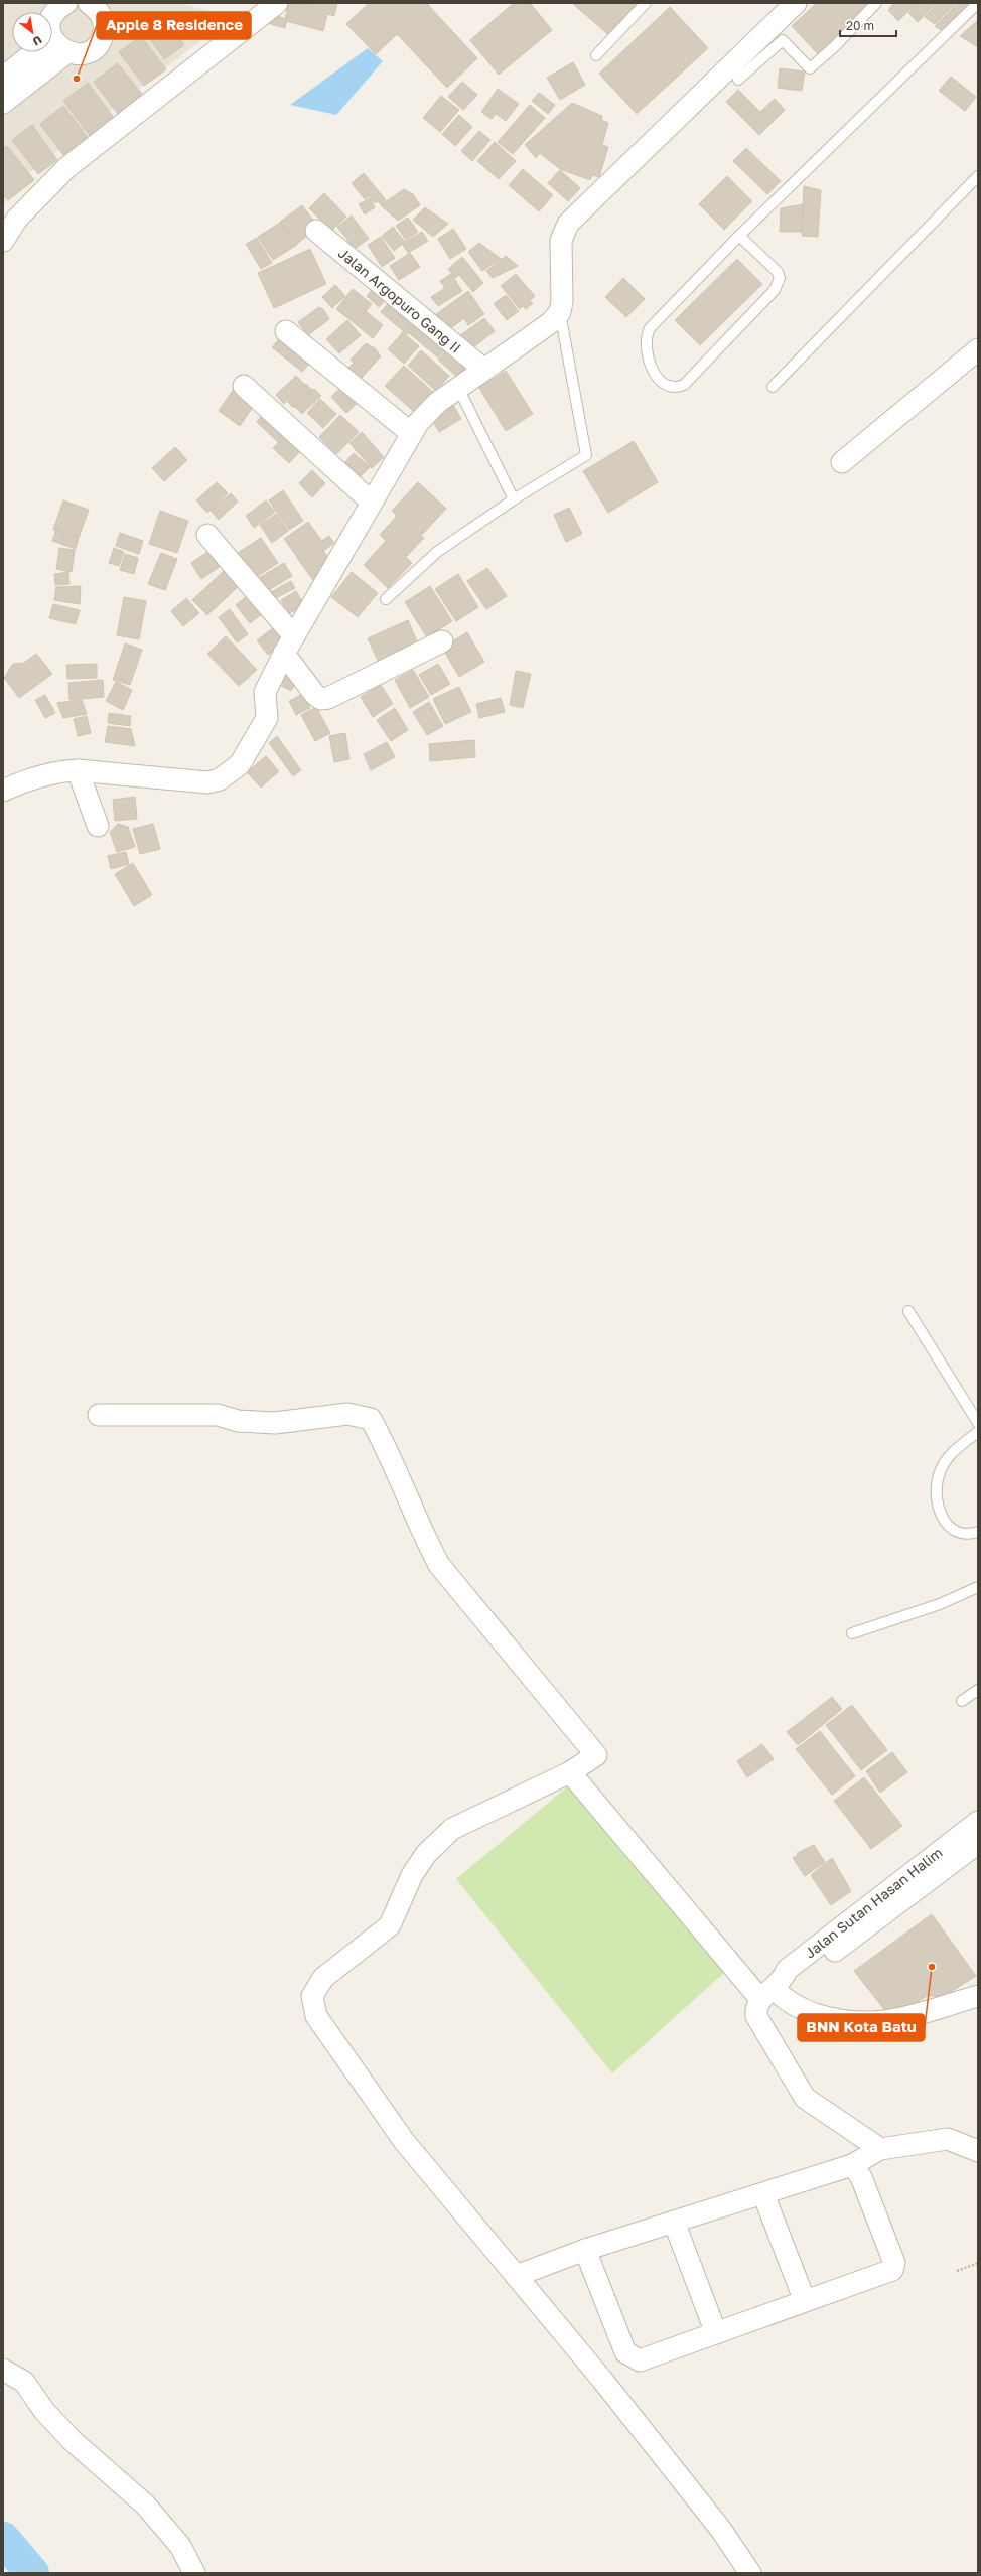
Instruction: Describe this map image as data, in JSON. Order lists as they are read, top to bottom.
{
  "streets": {
    "street": ["Jalan Argopuro Gang II", "Jalan Sutan Hasan Halim"]
  },
  "places": ["Apple 8 Residence", "BNN Kota Batu"],
  "scale_bar": "20 m",
  "north": "bottom right"
}
